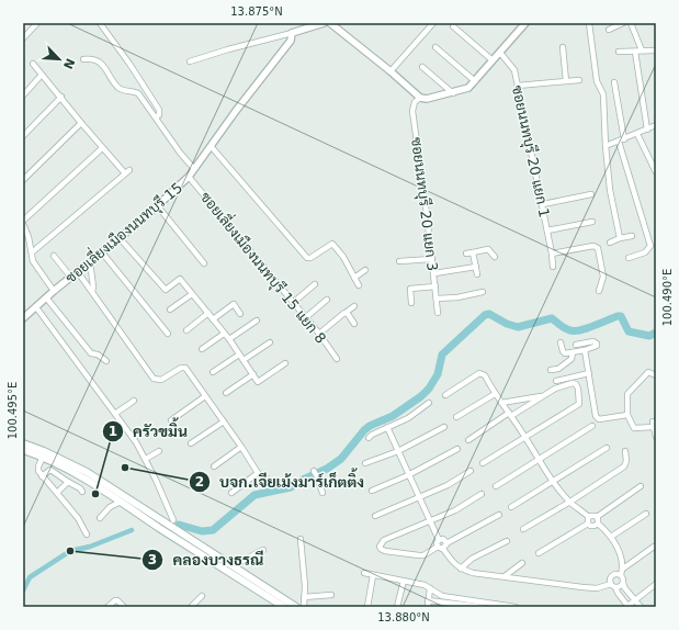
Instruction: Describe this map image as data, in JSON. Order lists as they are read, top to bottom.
{
  "streets": {
    "street": [
      "ซอยนนทบุรี 20 แยก 1",
      "ซอยนนทบุรี 20 แยก 3",
      "ซอยเลี่ยงเมืองนนทบุรี 15",
      "ซอยเลี่ยงเมืองนนทบุรี 15 แยก 8"
    ]
  },
  "crossings": [
    ["ซอยเลี่ยงเมืองนนทบุรี 15", "ซอยเลี่ยงเมืองนนทบุรี 15 แยก 8"]
  ],
  "places": ["บจก.เจียเม้งมาร์เก็ตติ้ง", "ครัวขมิ้น", "คลองบางธรณี"],
  "north": "bottom right",
  "coordinates": [
    "13.875°N",
    "100.490°E",
    "100.495°E",
    "13.880°N"
  ]
}
